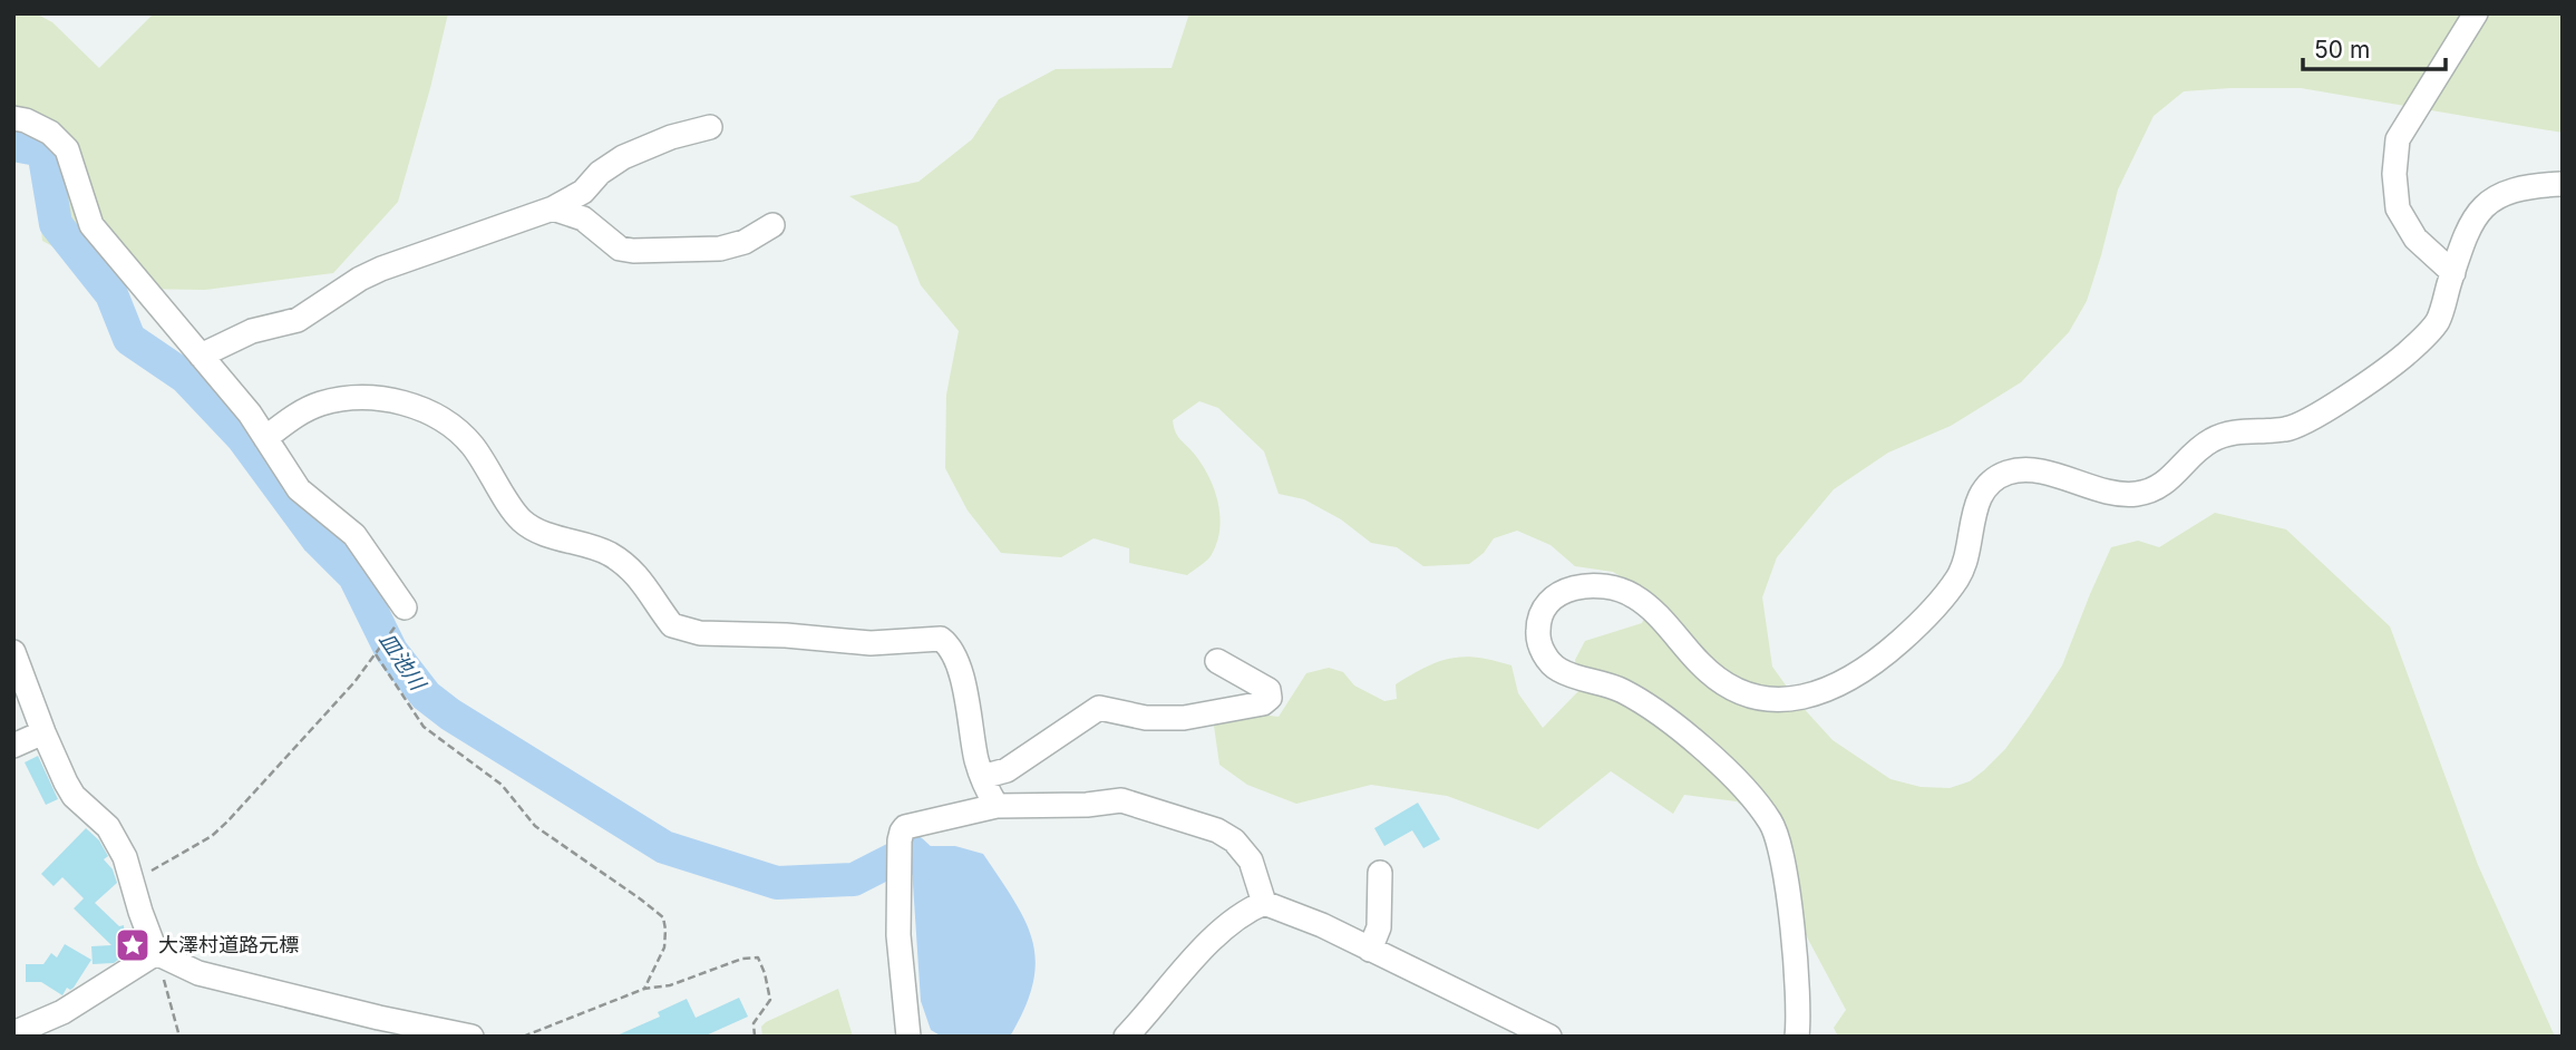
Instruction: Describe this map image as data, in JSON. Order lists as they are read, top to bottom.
{
  "water": ["皿池川"],
  "places": {
    "place": ["大澤村道路元標"]
  },
  "scale_bar": "50 m"
}
